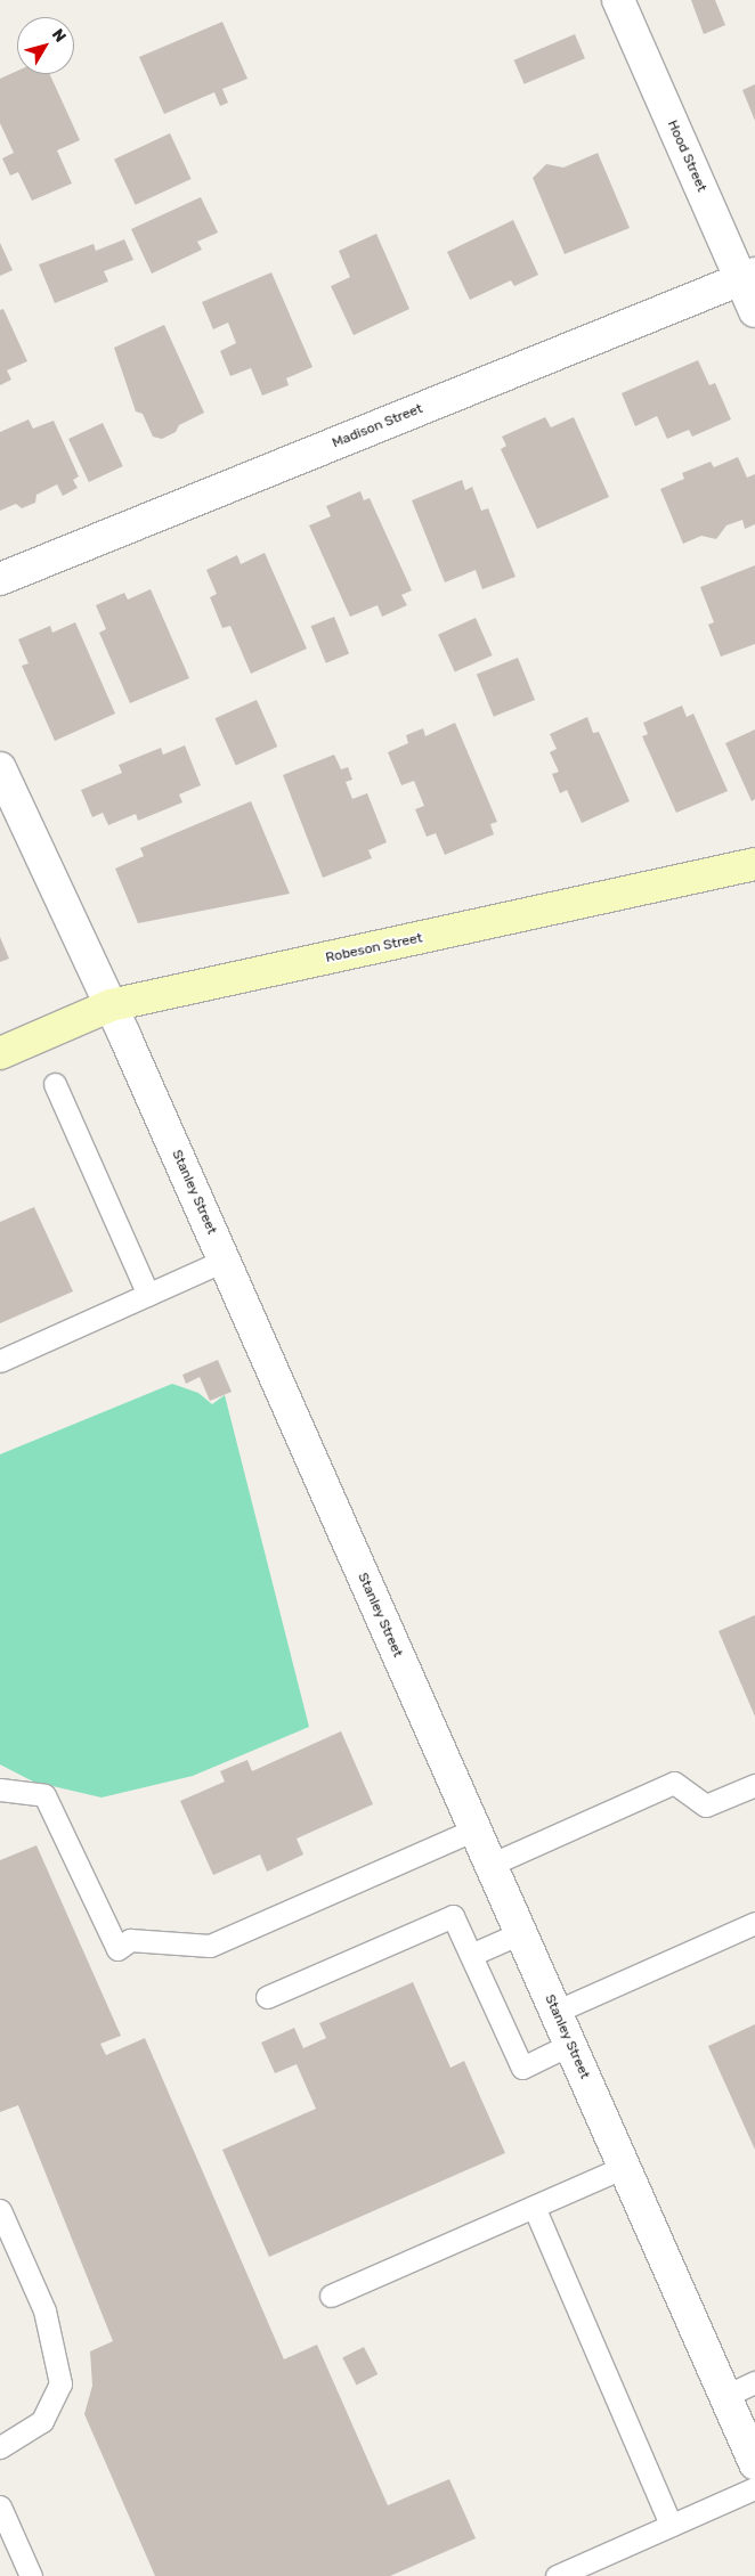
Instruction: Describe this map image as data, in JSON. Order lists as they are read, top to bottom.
{
  "streets": {
    "main road": ["Robeson Street"],
    "street": ["Hood Street", "Madison Street", "Stanley Street"]
  },
  "crossings": [
    ["Hood Street", "Madison Street"],
    ["Robeson Street", "Stanley Street"]
  ],
  "north": "top right"
}
